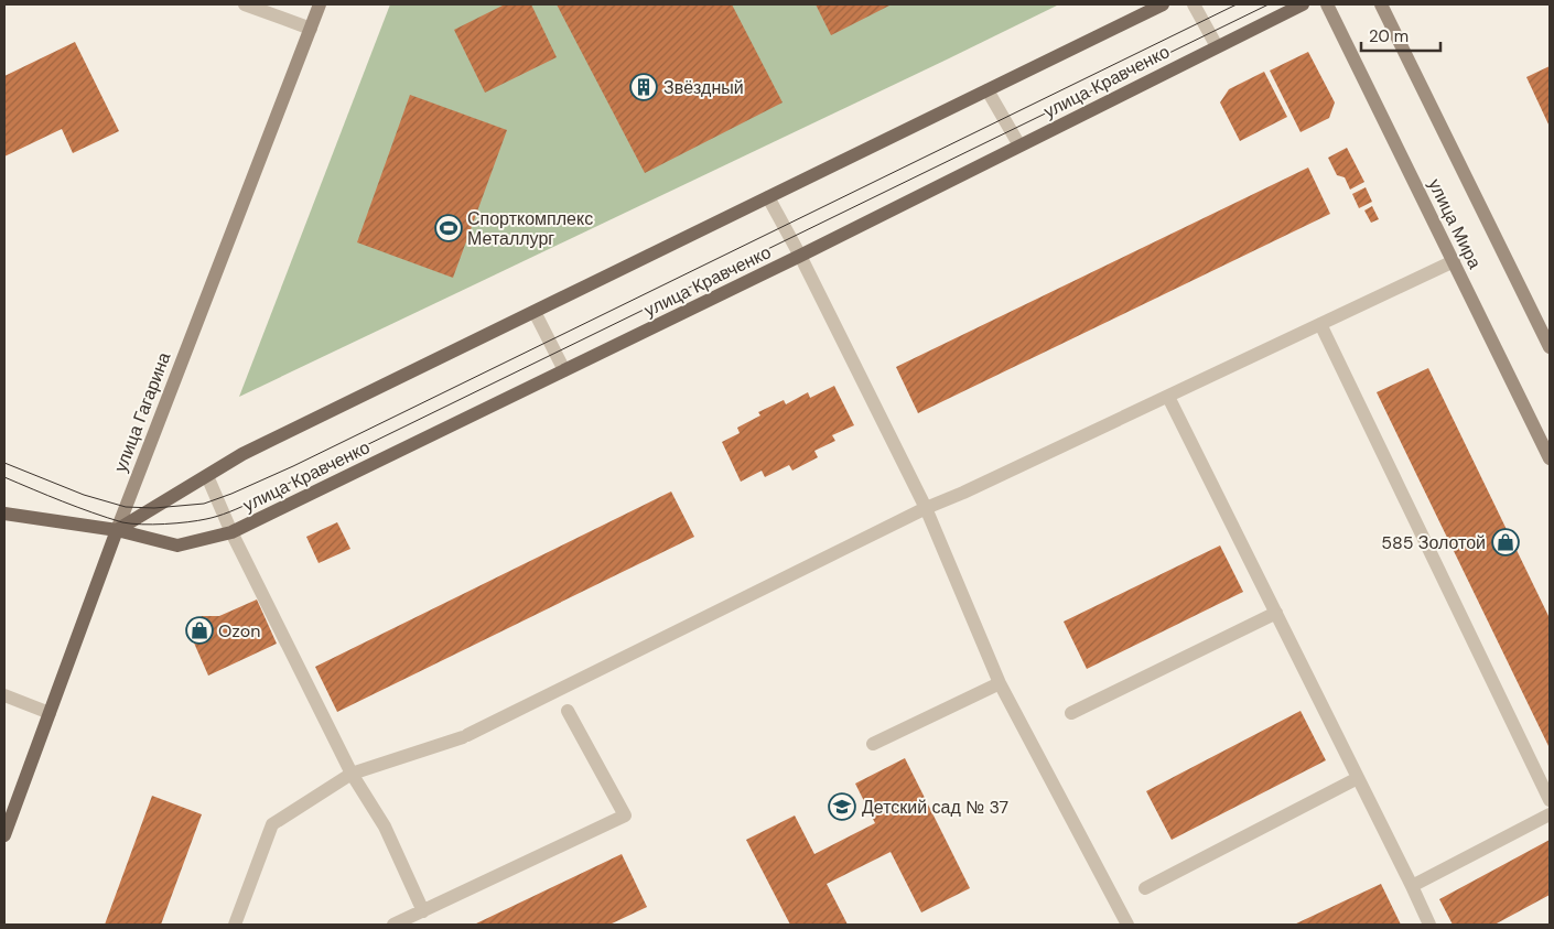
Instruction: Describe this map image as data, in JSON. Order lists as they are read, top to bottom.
{
  "streets": {
    "main road": ["улица Кравченко", "улица Гагарина"],
    "street": ["улица Мира"]
  },
  "crossings": [
    ["улица Кравченко", "улица Гагарина"]
  ],
  "places": {
    "building": ["Звёздный"],
    "sports": ["Спорткомплекс Металлург"],
    "shop": ["585 Золотой", "Ozon"],
    "school or university": ["Детский сад № 37"]
  },
  "scale_bar": "20 m"
}
